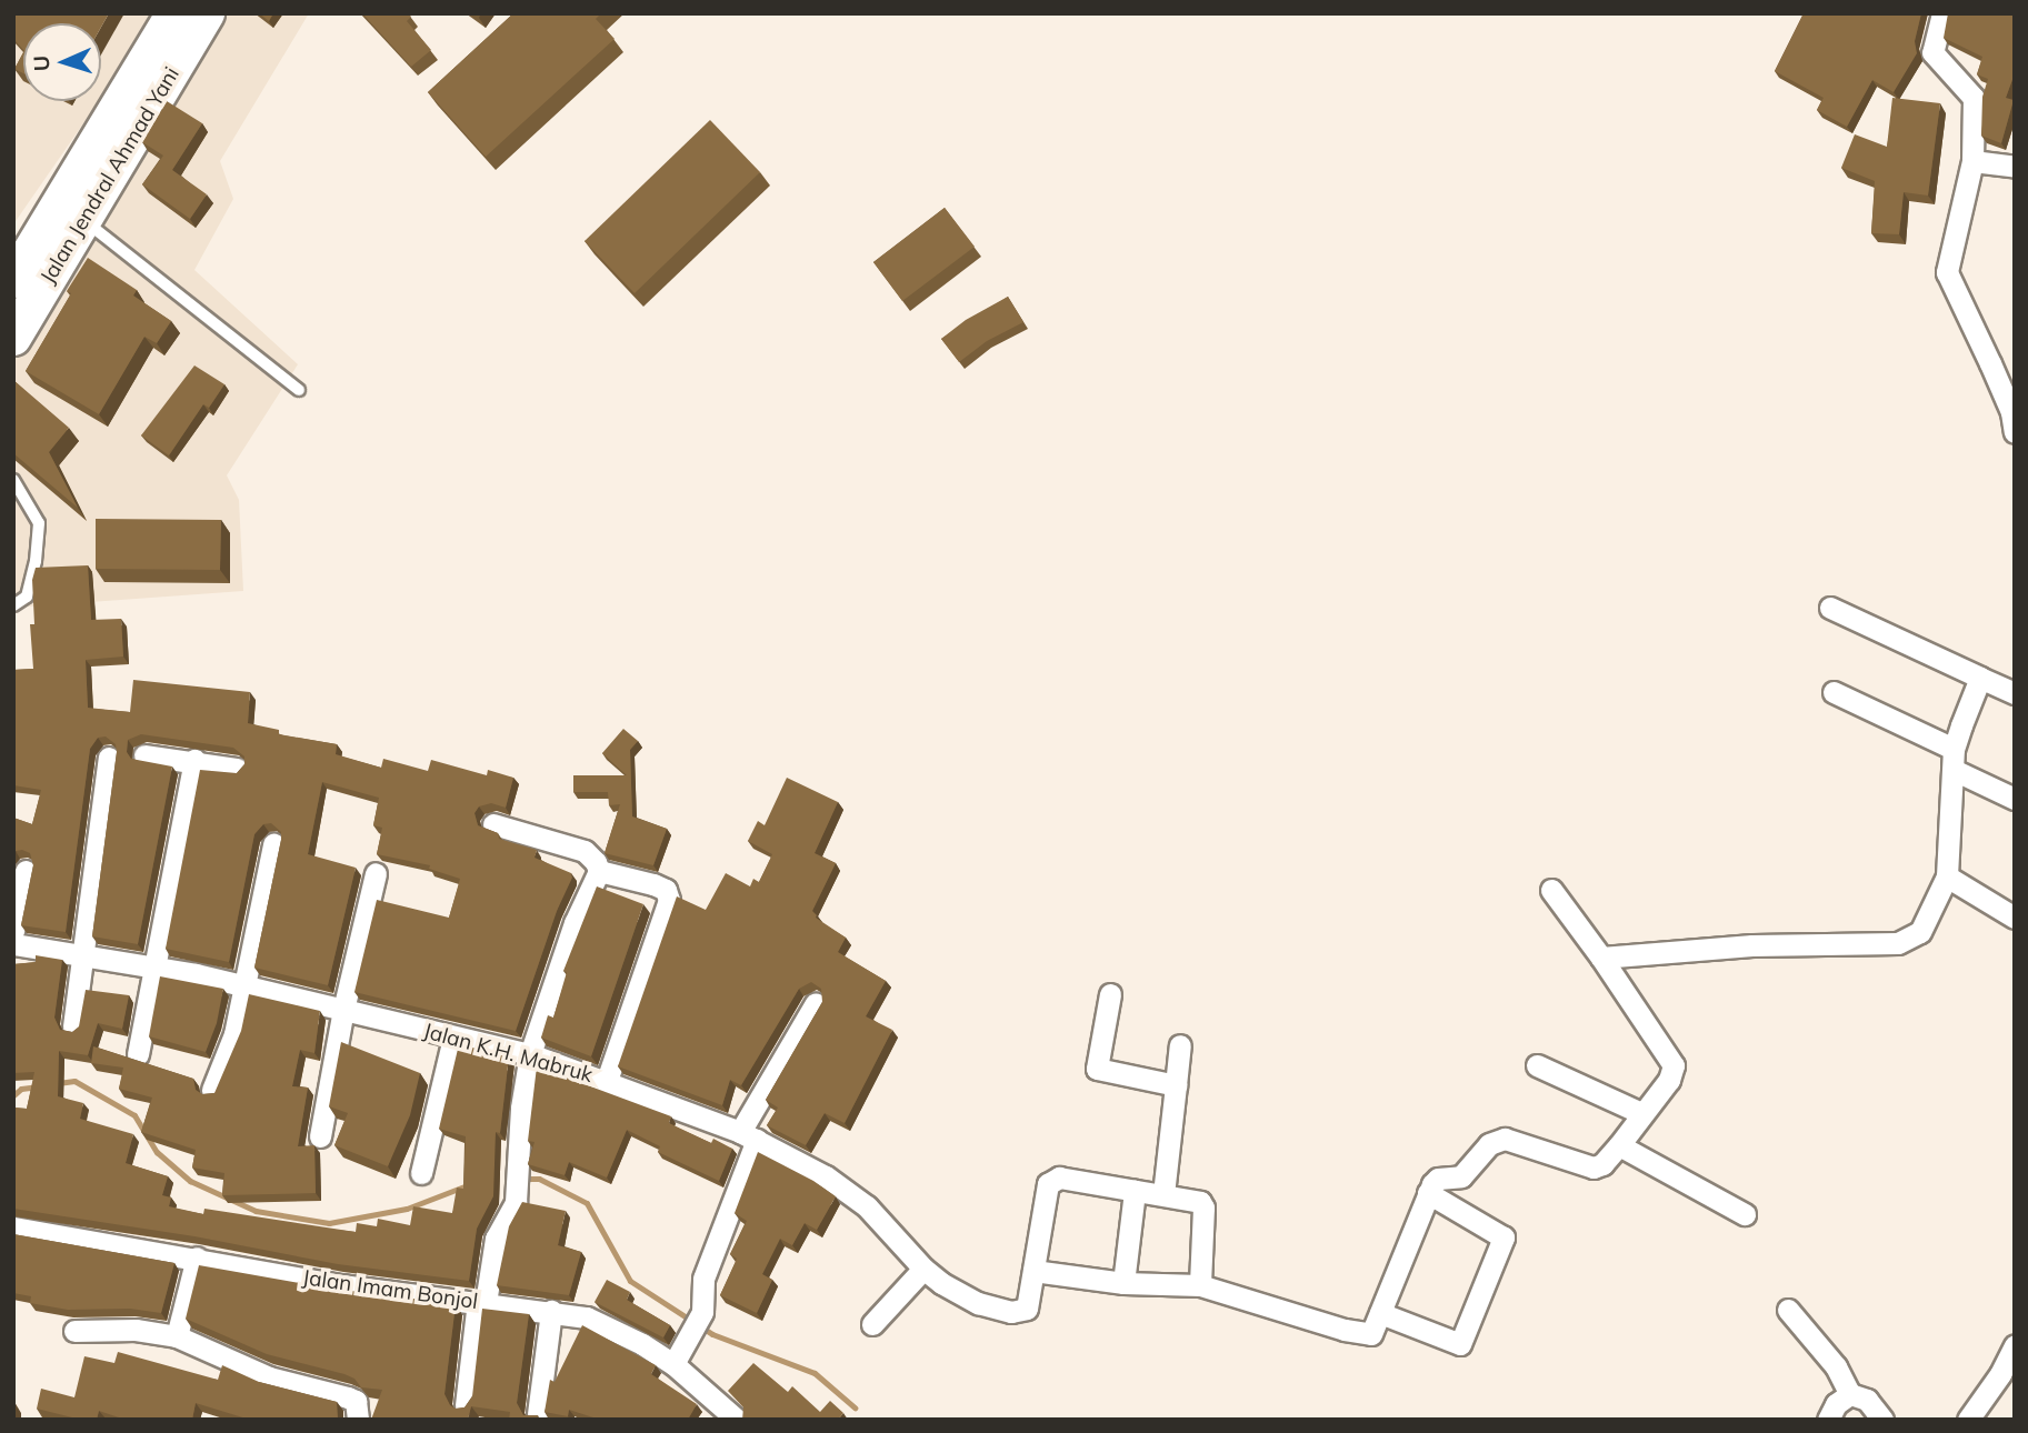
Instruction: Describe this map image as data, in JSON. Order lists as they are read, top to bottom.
{
  "streets": {
    "highway": ["Jalan Jendral Ahmad Yani"],
    "street": ["Jalan K.H. Mabruk", "Jalan Imam Bonjol"]
  },
  "north": "left"
}
